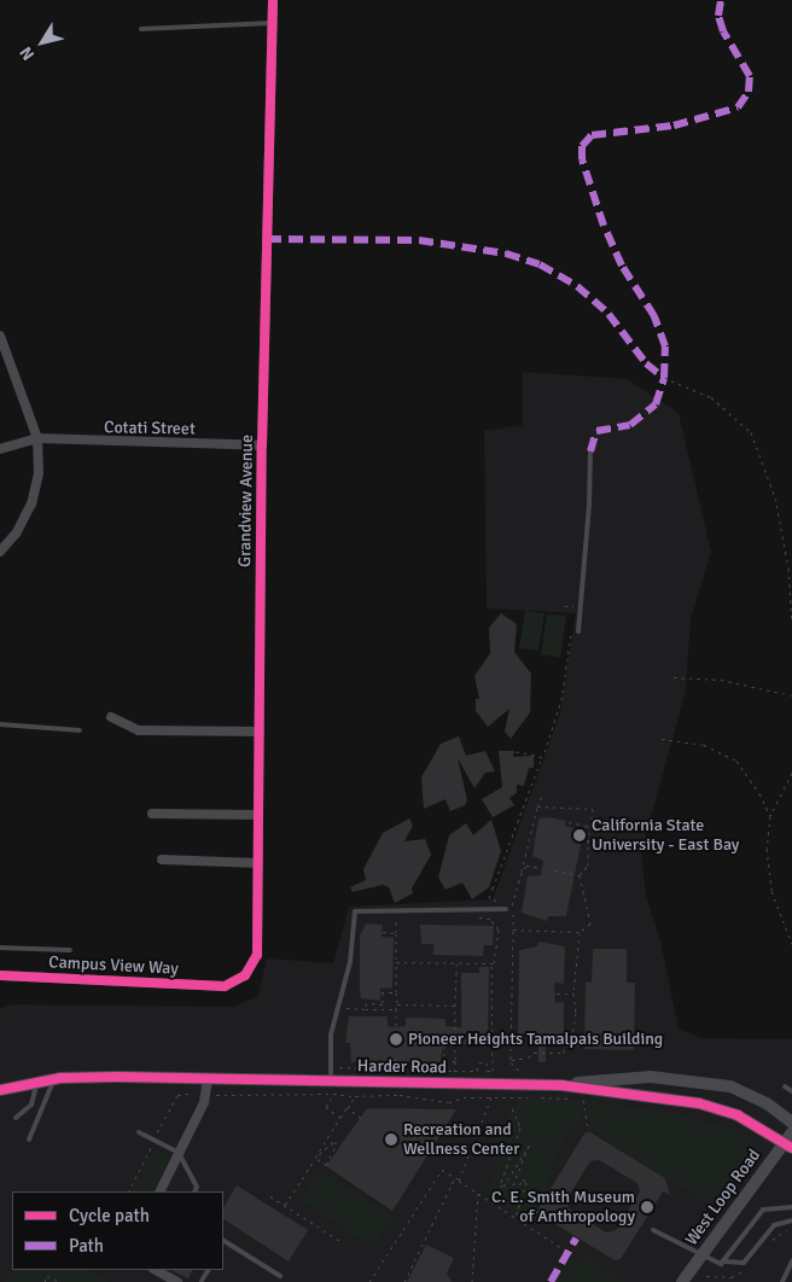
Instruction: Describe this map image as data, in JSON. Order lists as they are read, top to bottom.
{
  "streets": {
    "street": [
      "Cotati Street",
      "Grandview Avenue",
      "Campus View Way",
      "Harder Road",
      "West Loop Road"
    ]
  },
  "crossings": [
    ["Cotati Street", "Grandview Avenue"],
    ["Grandview Avenue", "Campus View Way"],
    ["Harder Road", "West Loop Road"]
  ],
  "places": [
    "California State University - East Bay",
    "Pioneer Heights Tamalpais Building",
    "Recreation and Wellness Center",
    "C. E. Smith Museum of Anthropology"
  ],
  "legend": ["Cycle path", "Path"],
  "north": "bottom left"
}
